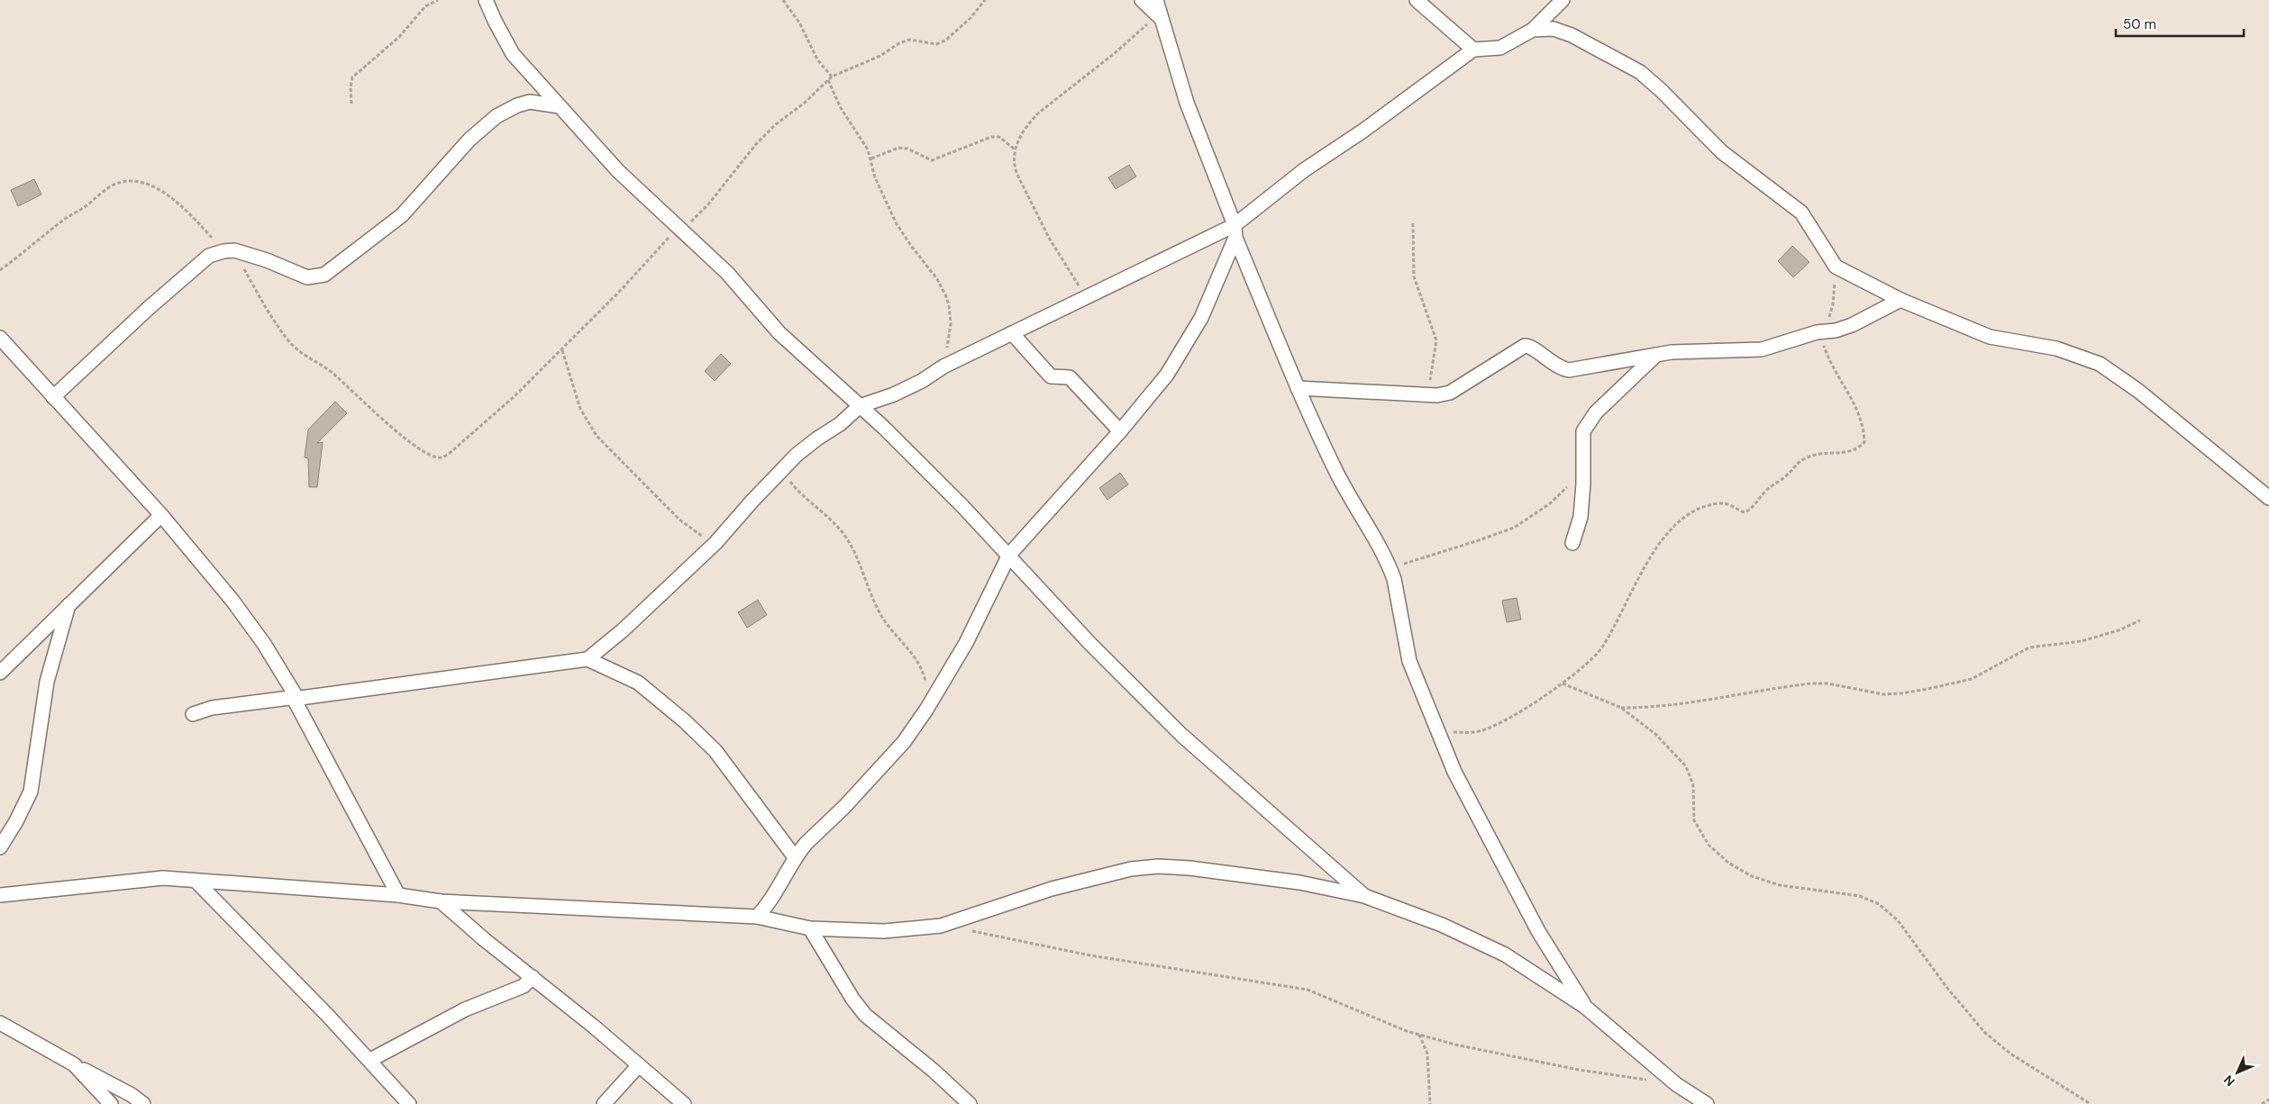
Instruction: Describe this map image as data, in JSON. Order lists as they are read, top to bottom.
{
  "scale_bar": "50 m",
  "north": "bottom left"
}
